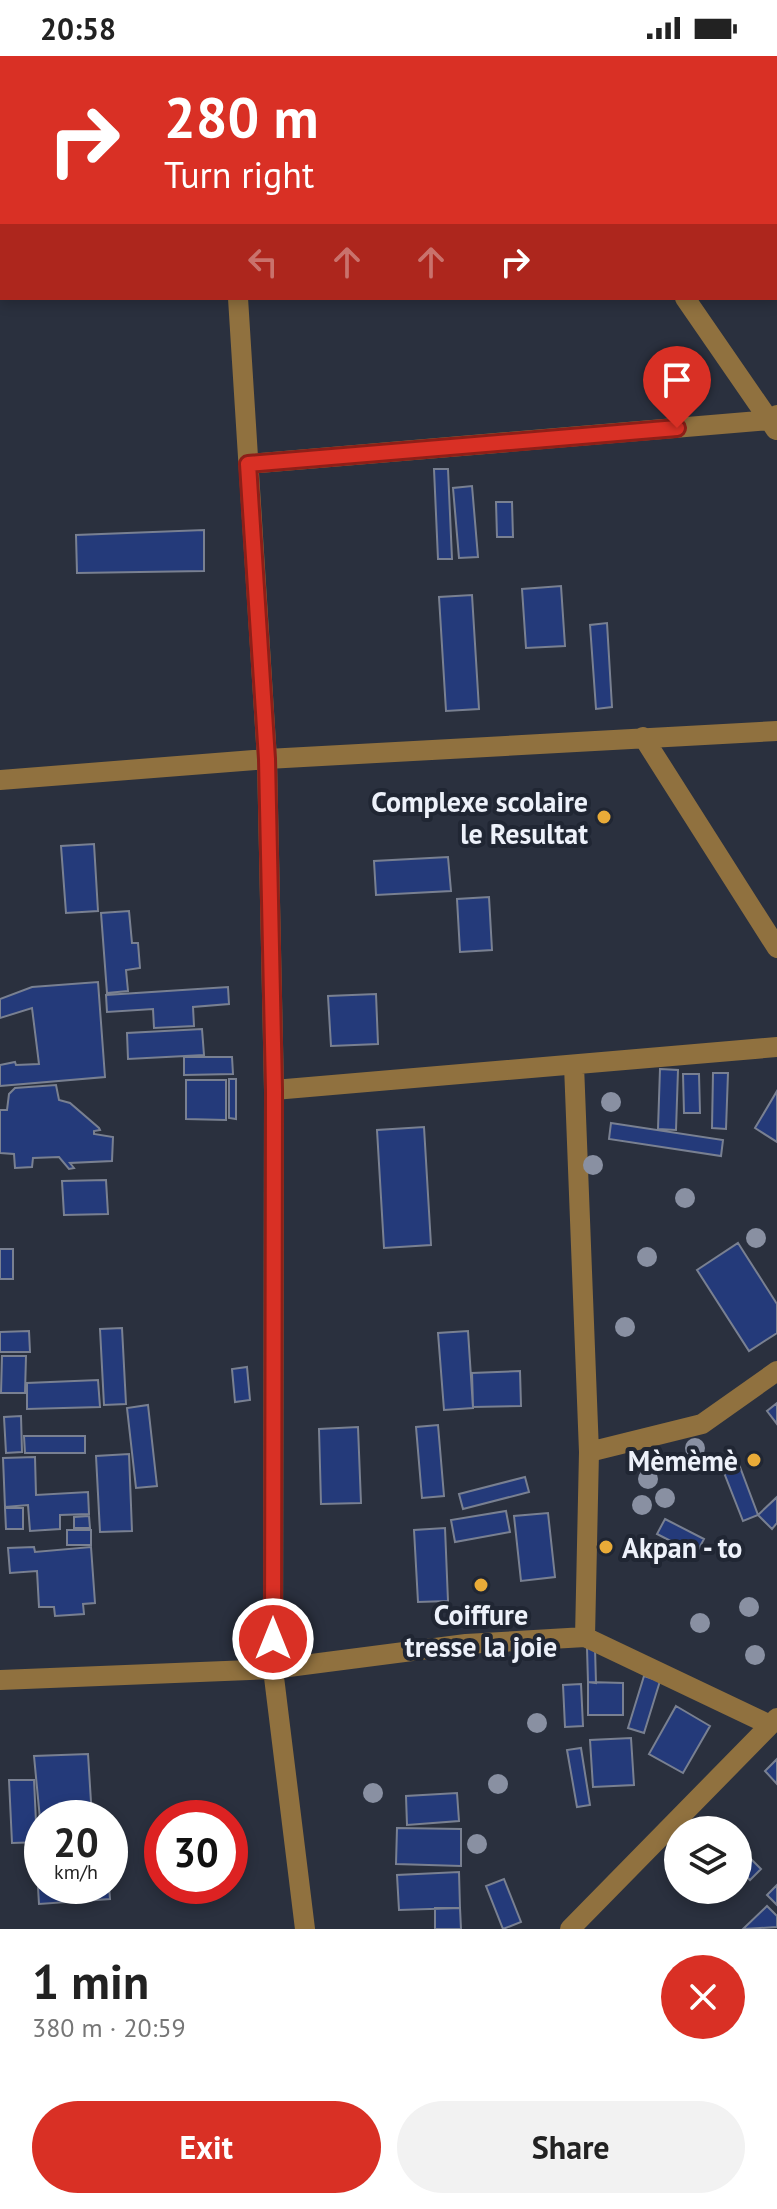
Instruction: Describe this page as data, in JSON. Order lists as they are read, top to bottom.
{
  "places": [
    "Complexe scolaire le Resultat",
    "Mèmèmè",
    "Akpan - to",
    "Coiffure tresse la joie"
  ],
  "page": {
    "status": "20:58",
    "turn": ["280 m", "Turn right"],
    "speed": "20 km/h",
    "limit": "30",
    "heading": ["1 min", "380 m · 20:59"],
    "buttons": ["Exit", "Share"]
  }
}
